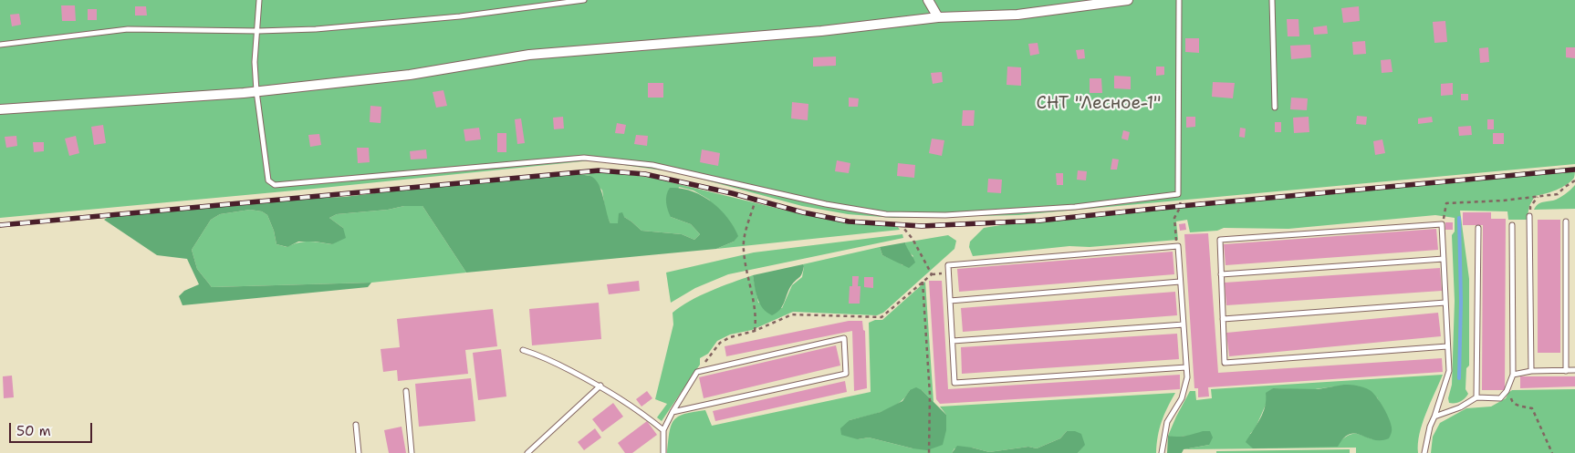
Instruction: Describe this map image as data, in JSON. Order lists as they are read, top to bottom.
{
  "parks": ["СНТ \"Лесное-1\""],
  "scale_bar": "50 m"
}
